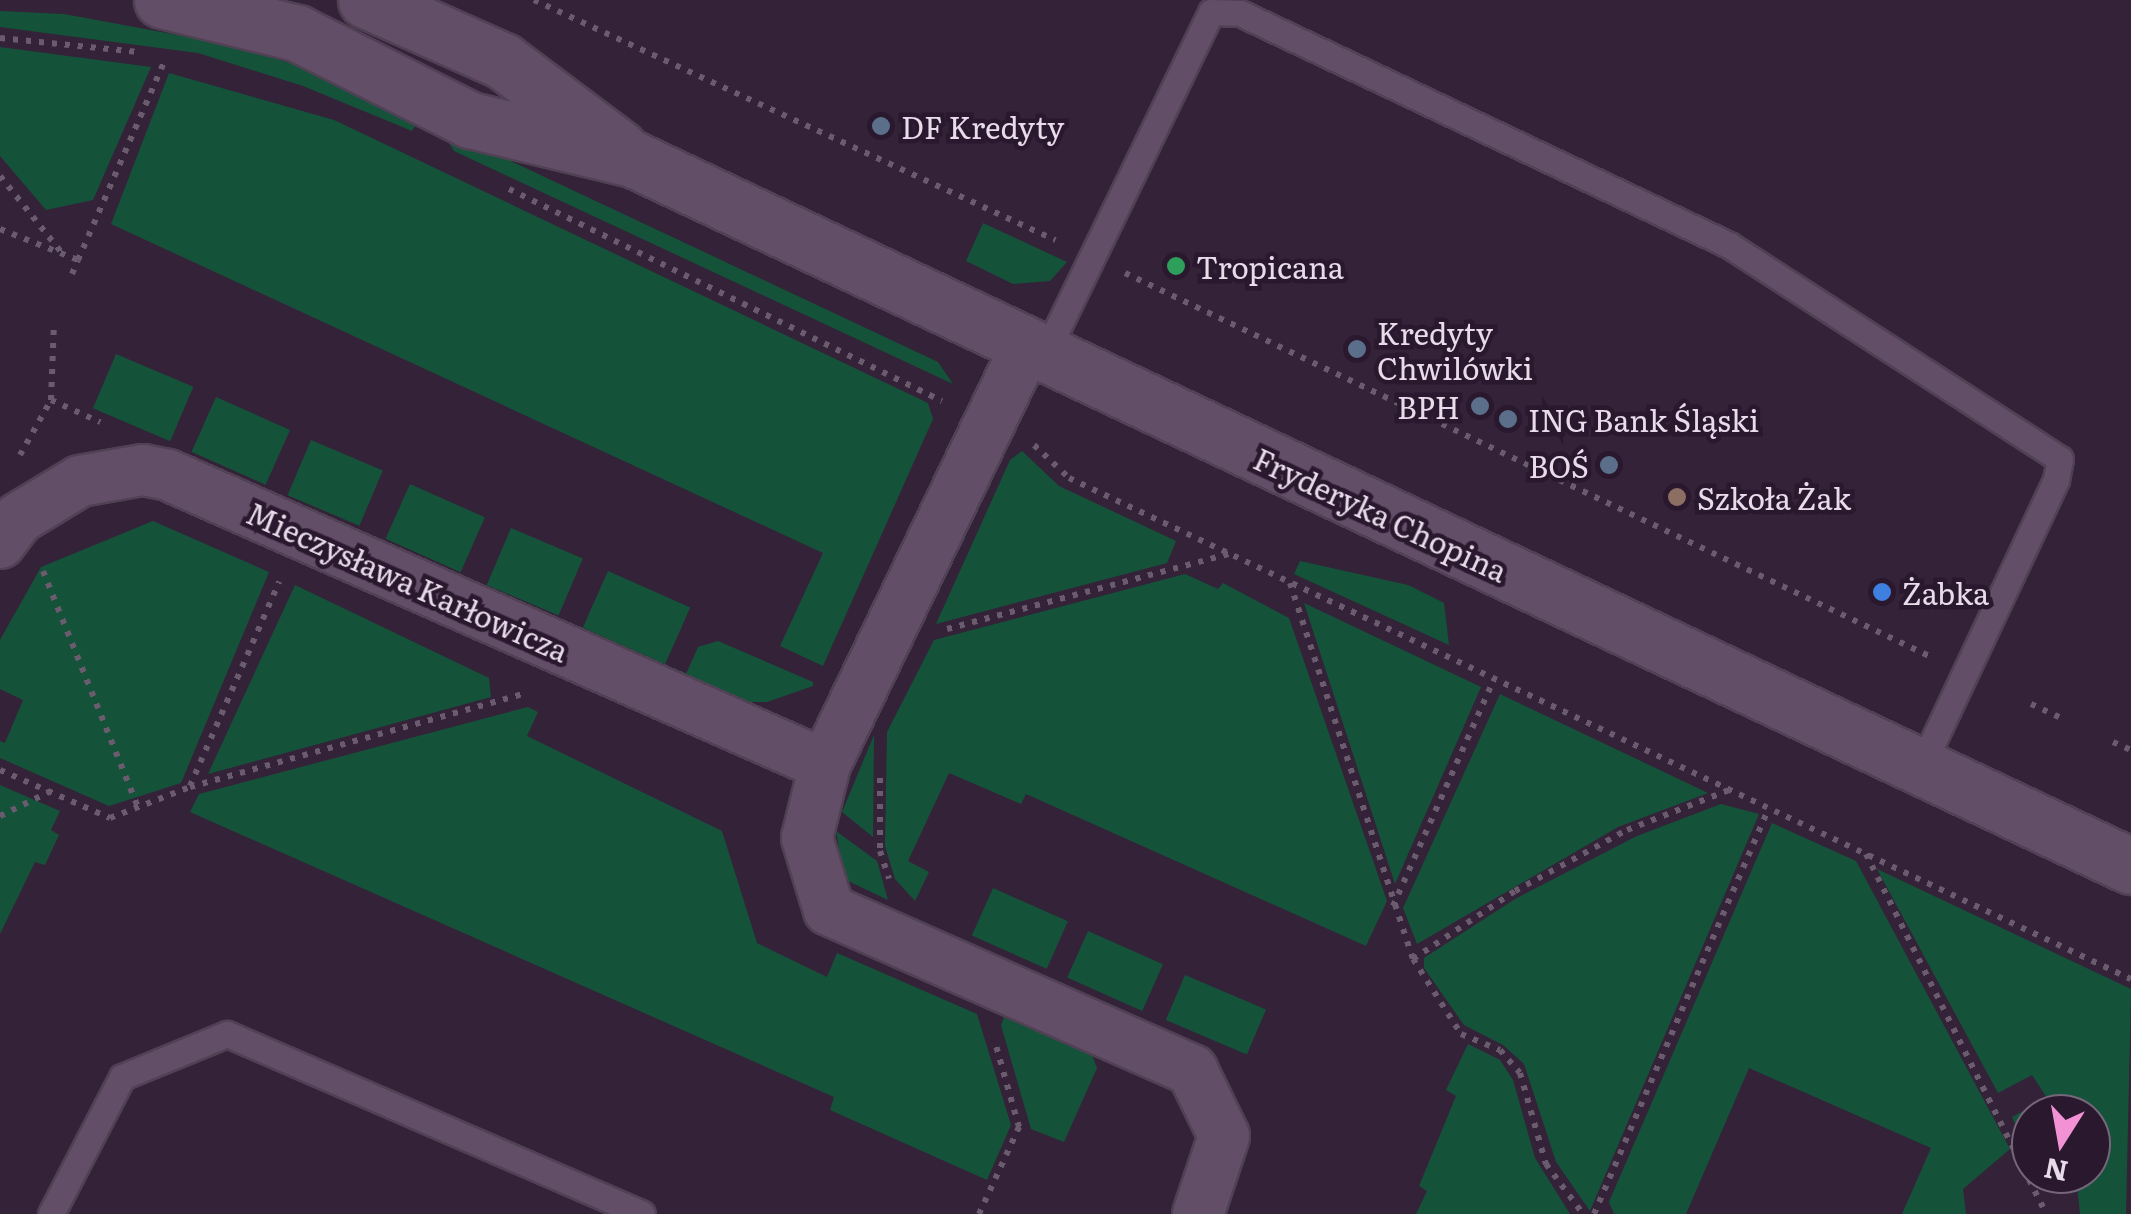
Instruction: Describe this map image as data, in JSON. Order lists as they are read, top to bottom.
{
  "streets": {
    "street": ["Fryderyka Chopina", "Mieczysława Karłowicza"]
  },
  "places": [
    "DF Kredyty",
    "Tropicana",
    "Kredyty Chwilówki",
    "BPH",
    "ING Bank Śląski",
    "BOŚ",
    "Szkoła Żak",
    "Żabka"
  ],
  "north": "bottom"
}
